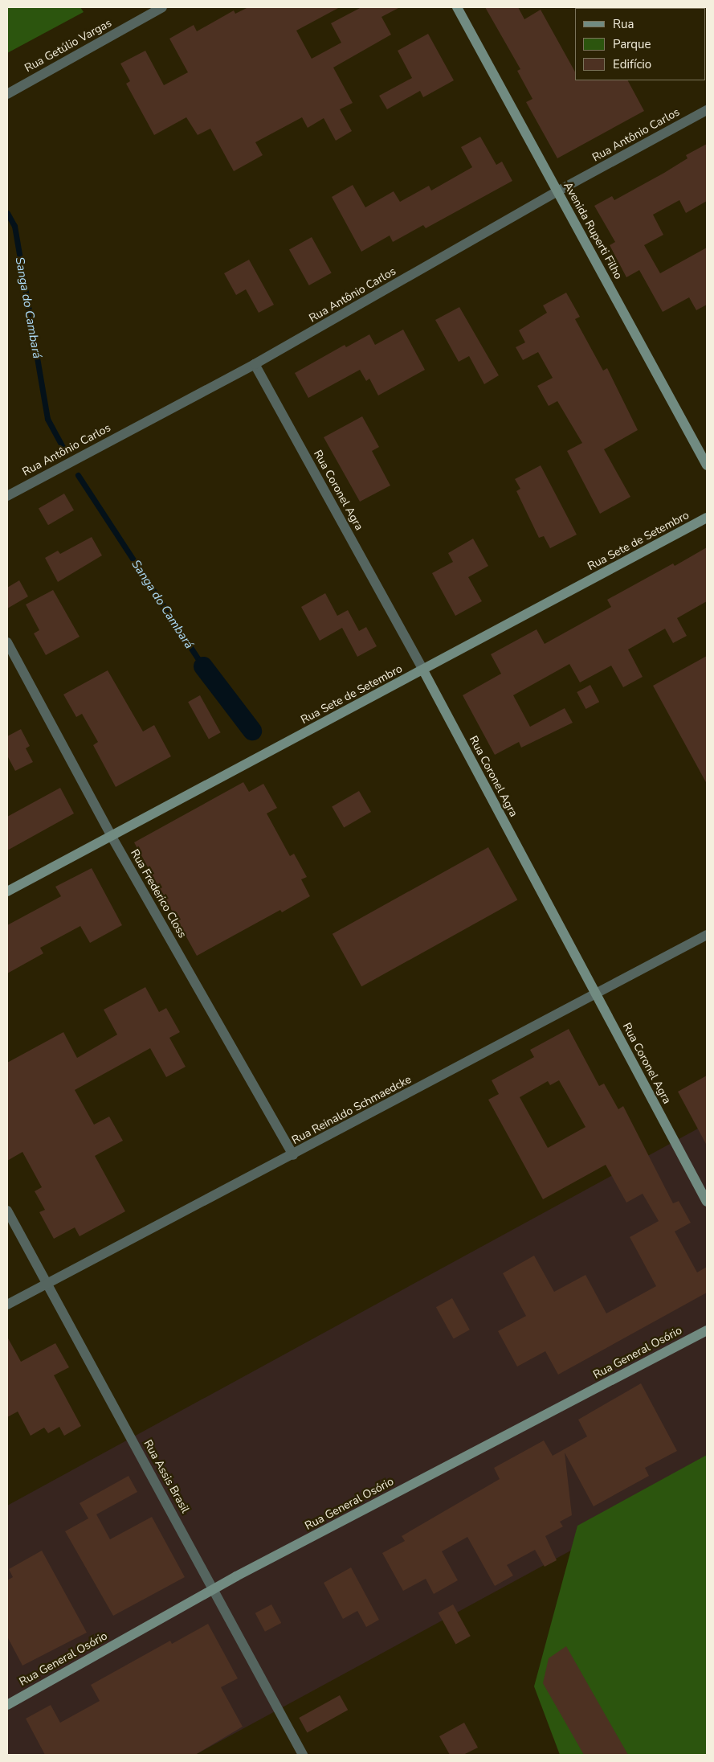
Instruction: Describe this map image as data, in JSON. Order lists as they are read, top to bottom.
{
  "streets": {
    "street": [
      "Rua Getúlio Vargas",
      "Rua Antônio Carlos",
      "Avenida Ruperti Filho",
      "Rua Coronel Agra",
      "Rua Sete de Setembro",
      "Rua Frederico Closs",
      "Rua Reinaldo Schmaedcke",
      "Rua General Osório",
      "Rua Assis Brasil"
    ]
  },
  "crossings": [
    ["Rua Antônio Carlos", "Avenida Ruperti Filho"],
    ["Rua Antônio Carlos", "Rua Coronel Agra"],
    ["Rua Coronel Agra", "Rua Sete de Setembro"],
    ["Rua Coronel Agra", "Rua Reinaldo Schmaedcke"],
    ["Rua Sete de Setembro", "Rua Frederico Closs"],
    ["Rua Frederico Closs", "Rua Reinaldo Schmaedcke"],
    ["Rua Reinaldo Schmaedcke", "Rua Assis Brasil"],
    ["Rua General Osório", "Rua Assis Brasil"]
  ],
  "water": ["Sanga do Cambará"],
  "legend": ["Rua", "Parque", "Edifício"]
}
